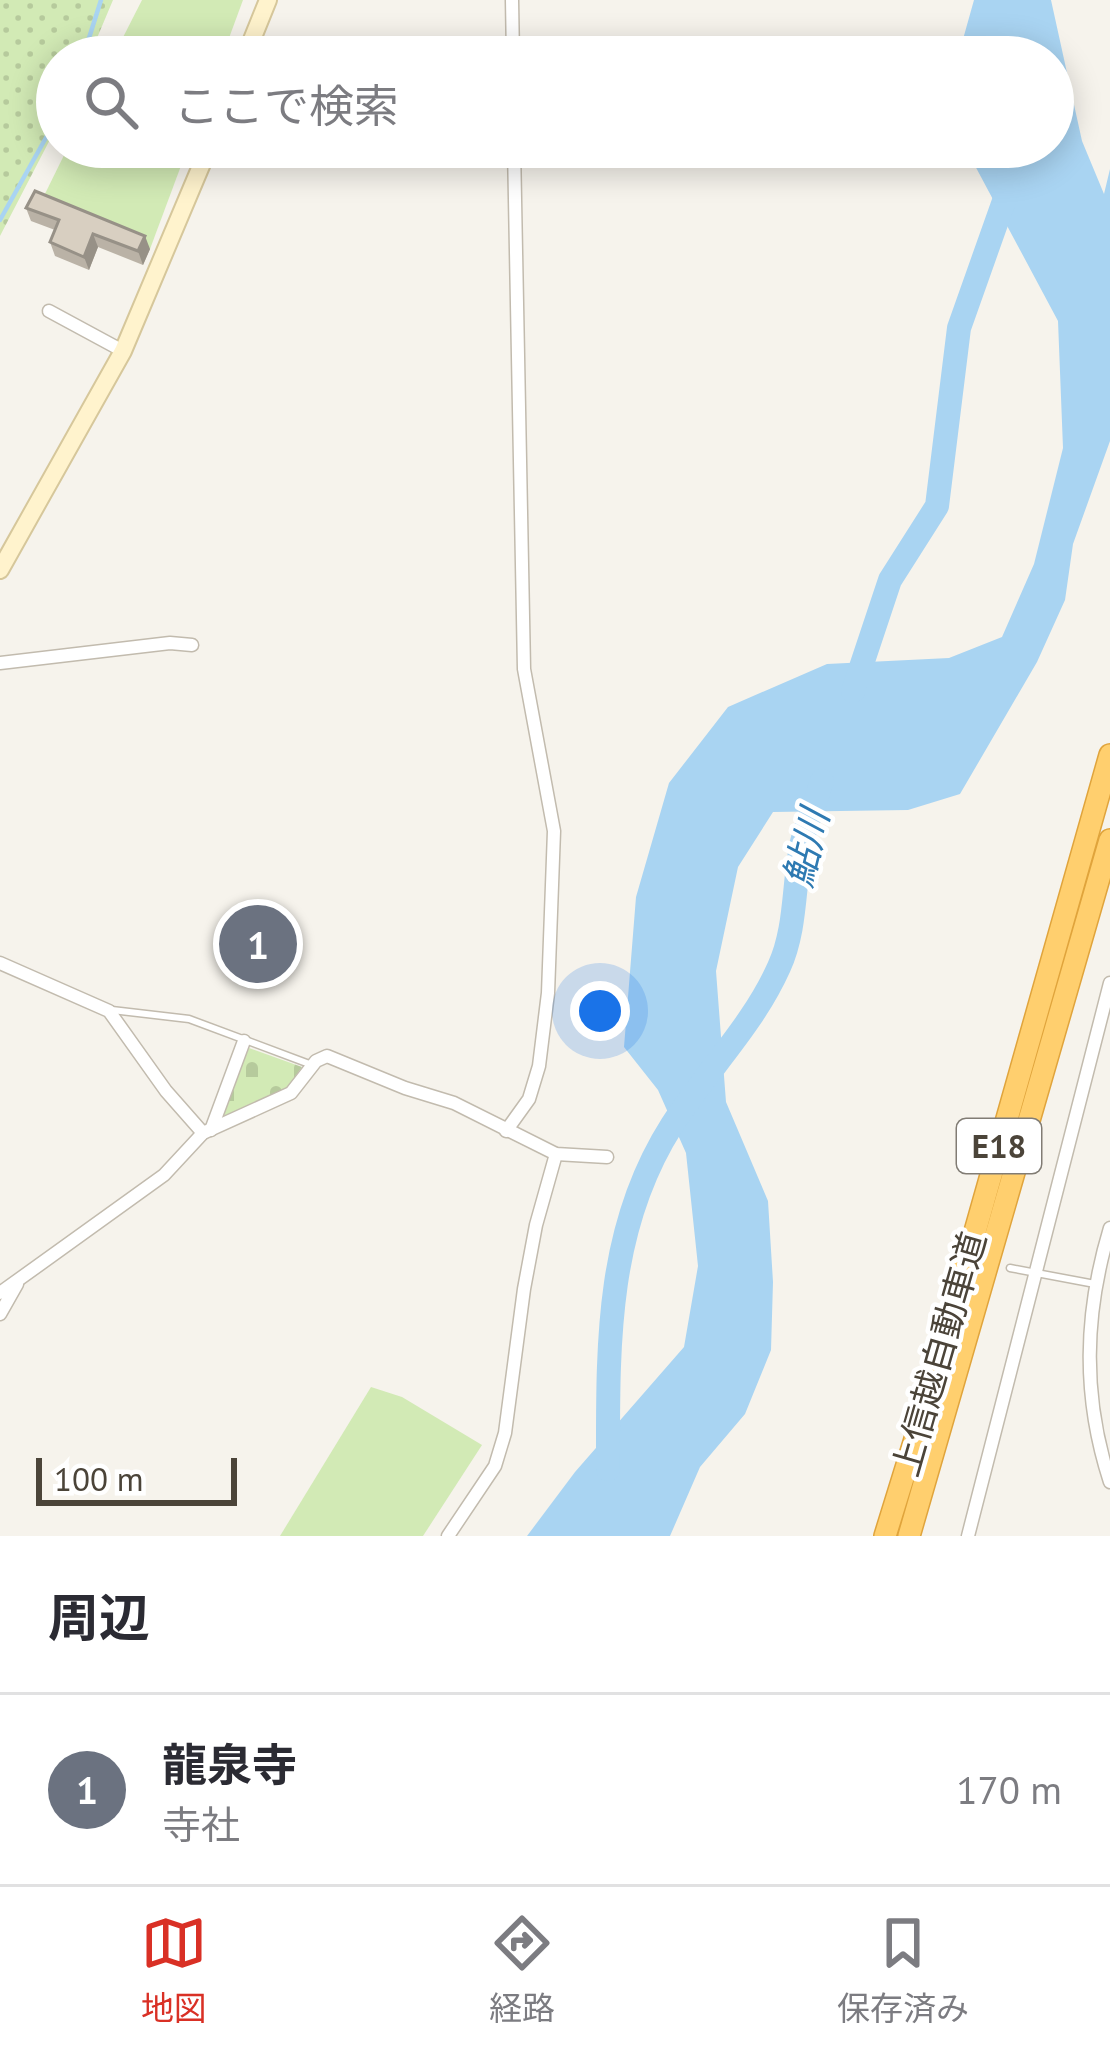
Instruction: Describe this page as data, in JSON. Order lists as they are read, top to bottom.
{
  "streets": {
    "highway": ["E18", "上信越自動車道"]
  },
  "water": ["鮎川"],
  "scale_bar": "100 m",
  "page": {
    "search": "ここで検索",
    "pins": "1",
    "scale": "100 m",
    "heading": "周辺",
    "list": [
      {
        "mark": "1",
        "name": "龍泉寺",
        "note": "寺社",
        "value": "170 m"
      }
    ],
    "nav": ["地図", "経路", "保存済み"]
  }
}
